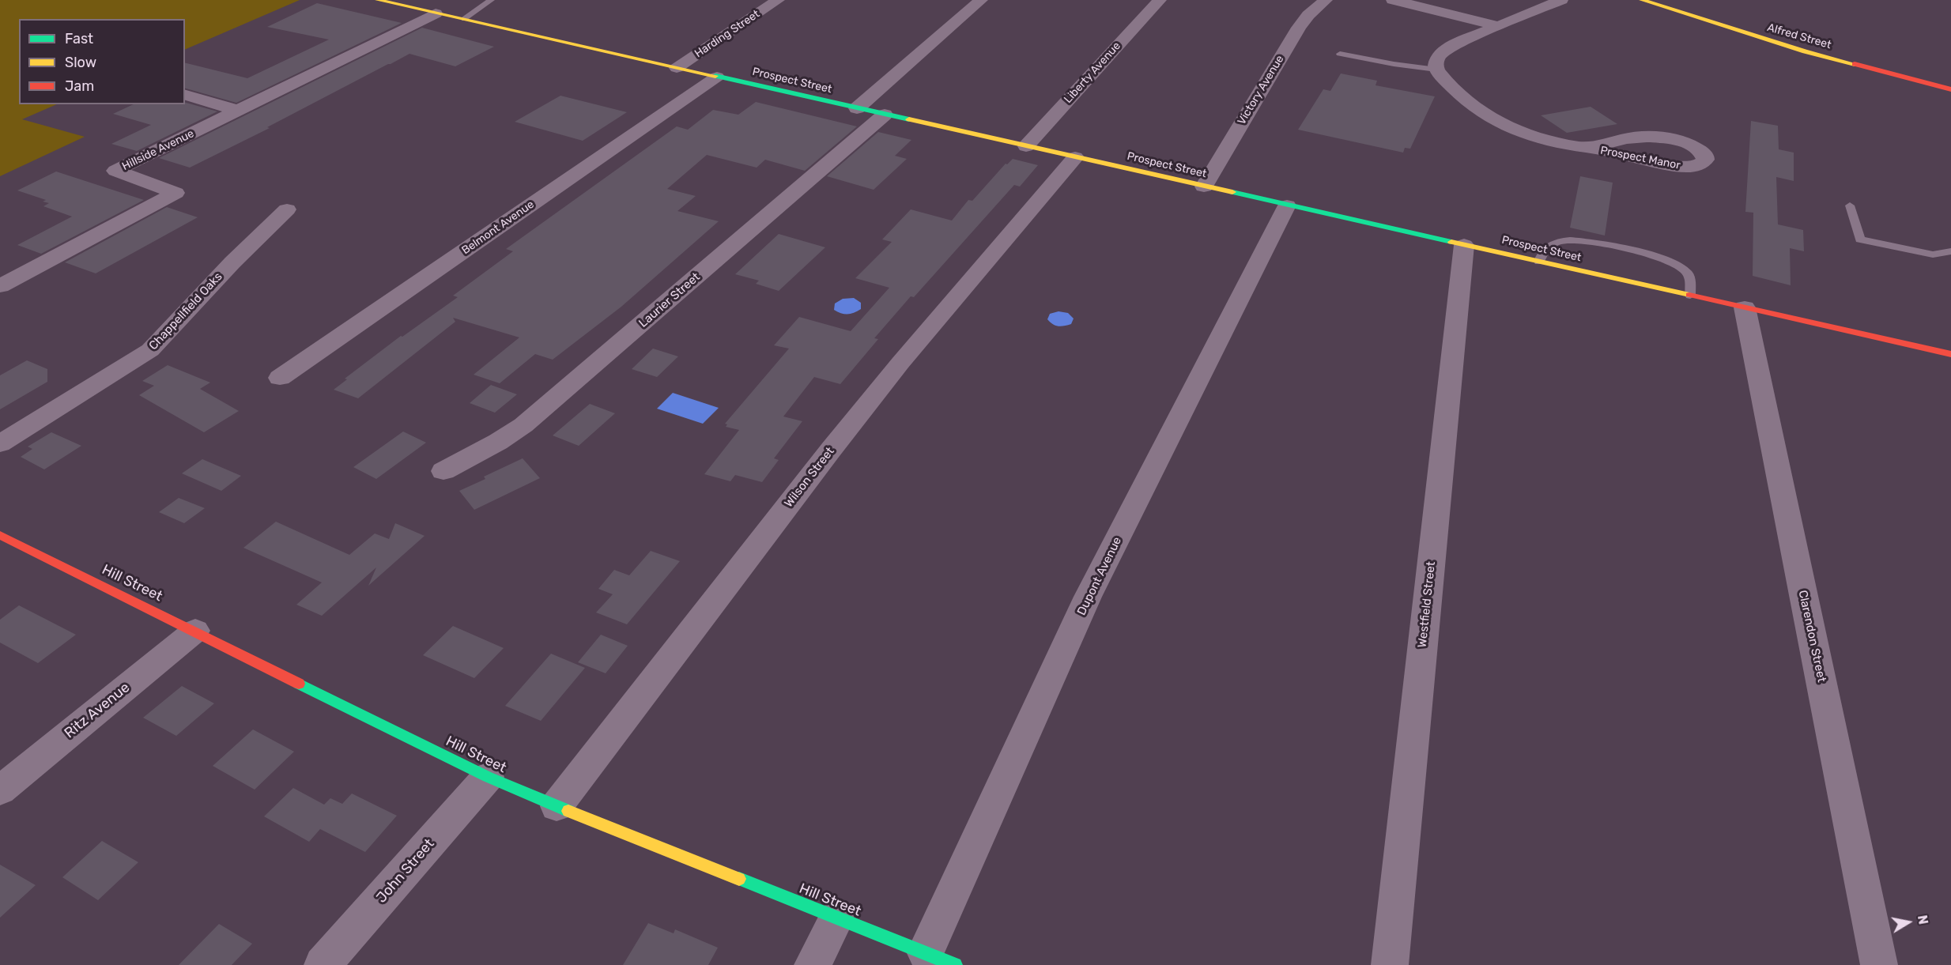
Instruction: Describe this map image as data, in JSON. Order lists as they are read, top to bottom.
{
  "streets": {
    "street": [
      "Harding Street",
      "Alfred Street",
      "Liberty Avenue",
      "Prospect Street",
      "Victory Avenue",
      "Hillside Avenue",
      "Prospect Manor",
      "Belmont Avenue",
      "Laurier Street",
      "Chappellfield Oaks",
      "Wilson Street",
      "Dupont Avenue",
      "Hill Street",
      "Westfield Street",
      "Clarendon Street",
      "Ritz Avenue",
      "John Street"
    ]
  },
  "crossings": [
    ["Harding Street", "Prospect Street"],
    ["Liberty Avenue", "Prospect Street"],
    ["Prospect Street", "Victory Avenue"],
    ["Prospect Street", "Hillside Avenue"],
    ["Prospect Street", "Belmont Avenue"],
    ["Prospect Street", "Laurier Street"],
    ["Prospect Street", "Wilson Street"],
    ["Prospect Street", "Dupont Avenue"],
    ["Prospect Street", "Westfield Street"],
    ["Prospect Street", "Clarendon Street"],
    ["Wilson Street", "Hill Street"],
    ["Dupont Avenue", "Hill Street"],
    ["Hill Street", "Ritz Avenue"],
    ["Hill Street", "John Street"]
  ],
  "legend": ["Fast", "Slow", "Jam"],
  "north": "right"
}
